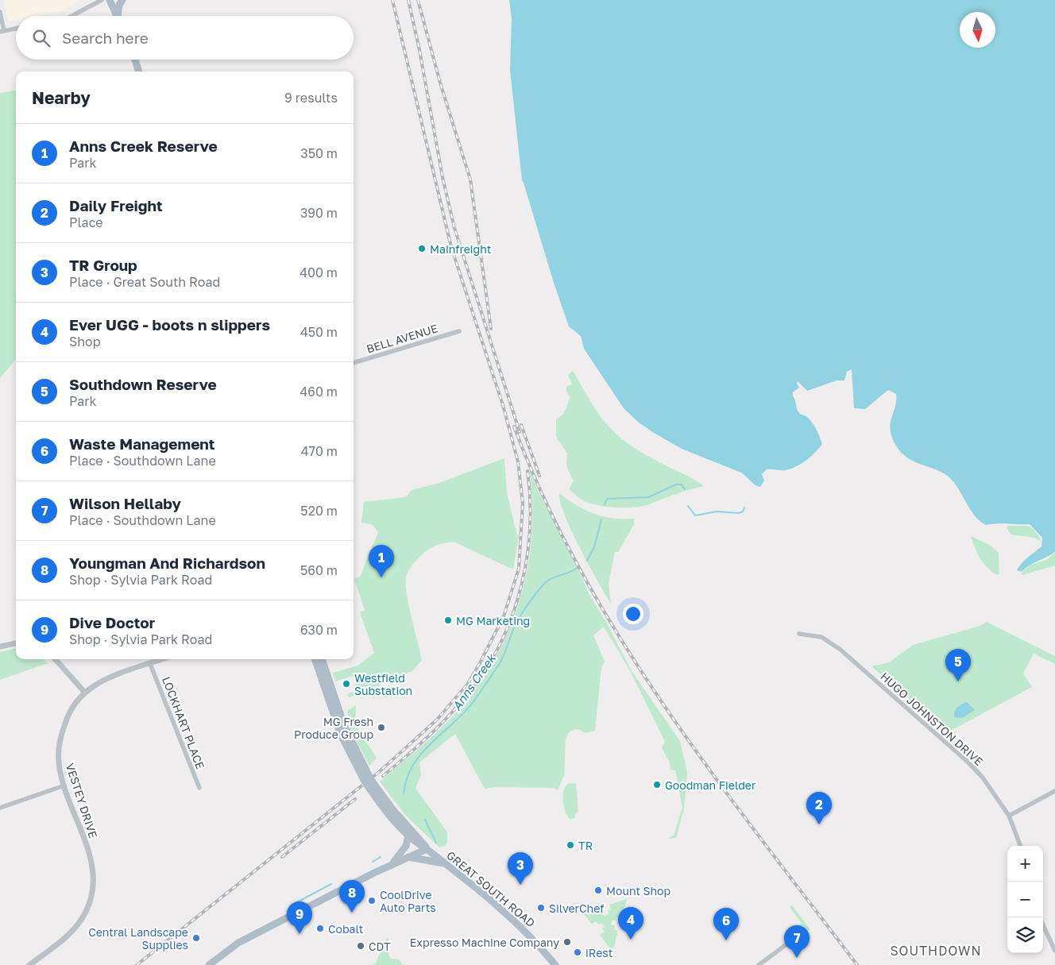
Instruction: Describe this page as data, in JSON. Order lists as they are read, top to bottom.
{
  "streets": {
    "main road": ["GREAT SOUTH ROAD"],
    "street": [
      "BELL AVENUE",
      "HUGO JOHNSTON DRIVE",
      "LOCKHART PLACE",
      "VESTEY DRIVE"
    ]
  },
  "crossings": [
    ["LOCKHART PLACE", "VESTEY DRIVE"]
  ],
  "districts": ["SOUTHDOWN"],
  "water": ["Anns Creek"],
  "places": [
    "Mainfreight",
    "MG Marketing",
    "Westfield Substation",
    "MG Fresh Produce Group",
    "Goodman Fielder",
    "TR",
    "Mount Shop",
    "CoolDrive Auto Parts",
    "SilverChef",
    "Cobalt",
    "Central Landscape Supplies",
    "Expresso Machine Company",
    "CDT",
    "iRest"
  ],
  "north": "bottom",
  "page": {
    "search": "Search here",
    "heading": ["Nearby", "9 results"],
    "list": [
      {
        "mark": "1",
        "name": "Anns Creek Reserve",
        "note": "Park",
        "value": "350 m"
      },
      {
        "mark": "2",
        "name": "Daily Freight",
        "note": "Place",
        "value": "390 m"
      },
      {
        "mark": "3",
        "name": "TR Group",
        "note": "Place · Great South Road",
        "value": "400 m"
      },
      {
        "mark": "4",
        "name": "Ever UGG - boots n slippers",
        "note": "Shop",
        "value": "450 m"
      },
      {
        "mark": "5",
        "name": "Southdown Reserve",
        "note": "Park",
        "value": "460 m"
      },
      {
        "mark": "6",
        "name": "Waste Management",
        "note": "Place · Southdown Lane",
        "value": "470 m"
      },
      {
        "mark": "7",
        "name": "Wilson Hellaby",
        "note": "Place · Southdown Lane",
        "value": "520 m"
      },
      {
        "mark": "8",
        "name": "Youngman And Richardson",
        "note": "Shop · Sylvia Park Road",
        "value": "560 m"
      },
      {
        "mark": "9",
        "name": "Dive Doctor",
        "note": "Shop · Sylvia Park Road",
        "value": "630 m"
      }
    ],
    "pins": [
      "1",
      "5",
      "2",
      "3",
      "8",
      "9",
      "4",
      "6",
      "7"
    ],
    "map_buttons": ["+", "−"]
  }
}
